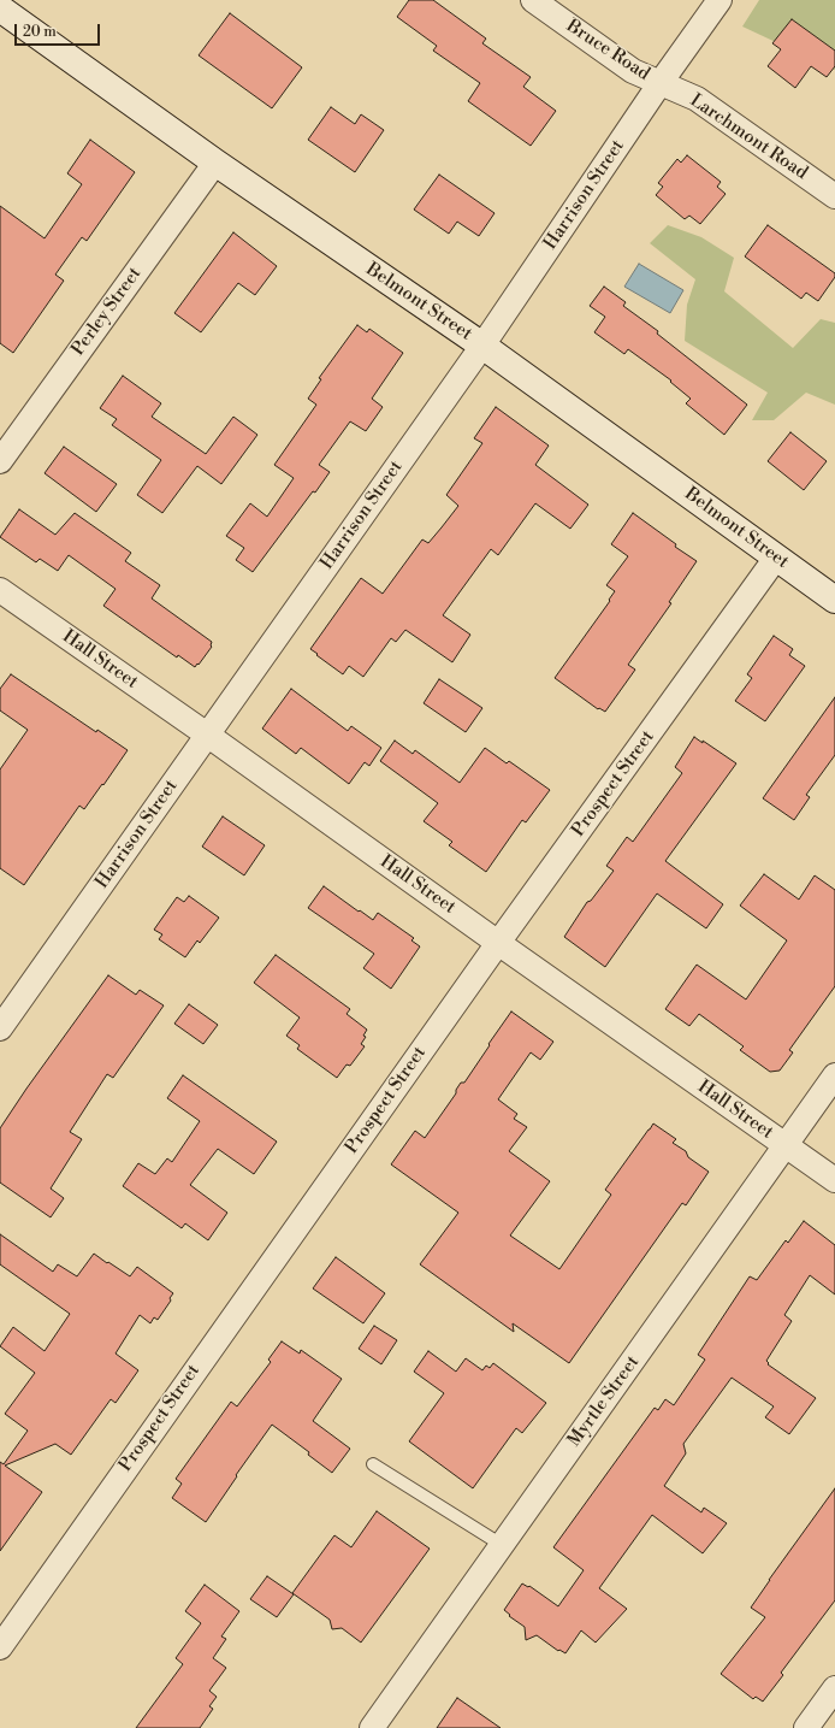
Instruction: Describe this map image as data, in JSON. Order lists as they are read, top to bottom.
{
  "streets": {
    "street": [
      "Bruce Road",
      "Larchmont Road",
      "Harrison Street",
      "Belmont Street",
      "Perley Street",
      "Hall Street",
      "Prospect Street",
      "Myrtle Street"
    ]
  },
  "crossings": [
    ["Bruce Road", "Larchmont Road"],
    ["Bruce Road", "Harrison Street"],
    ["Larchmont Road", "Harrison Street"],
    ["Harrison Street", "Belmont Street"],
    ["Harrison Street", "Hall Street"],
    ["Belmont Street", "Perley Street"],
    ["Belmont Street", "Prospect Street"],
    ["Hall Street", "Prospect Street"],
    ["Hall Street", "Myrtle Street"]
  ],
  "scale_bar": "20 m"
}
